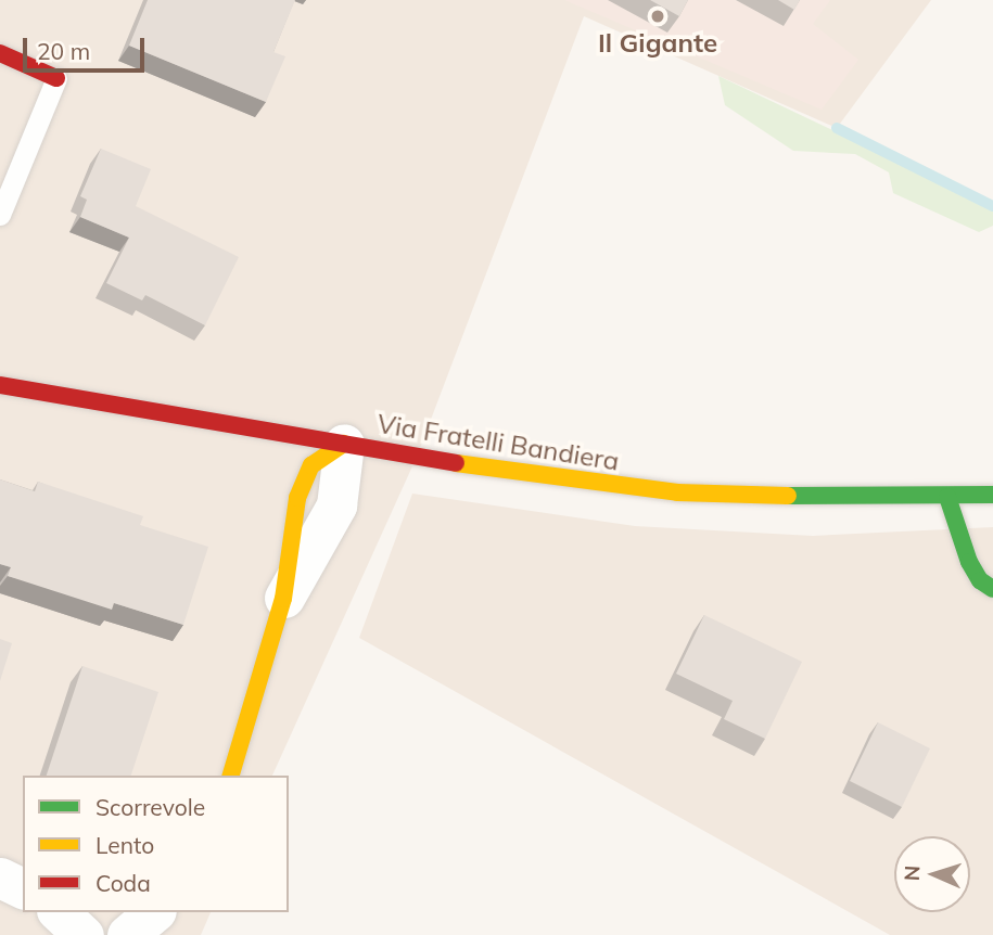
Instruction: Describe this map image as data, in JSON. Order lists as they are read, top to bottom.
{
  "streets": {
    "street": ["Via Fratelli Bandiera"]
  },
  "places": ["Il Gigante"],
  "legend": ["Scorrevole", "Lento", "Coda"],
  "scale_bar": "20 m",
  "north": "left"
}
